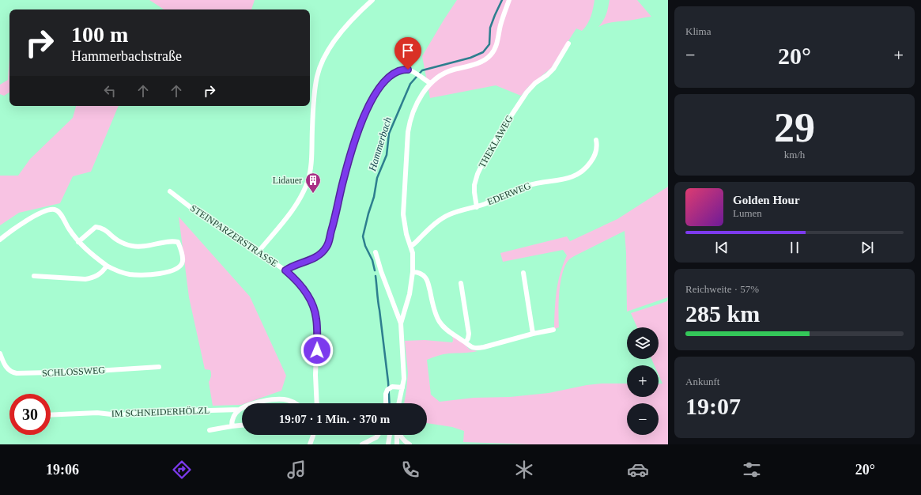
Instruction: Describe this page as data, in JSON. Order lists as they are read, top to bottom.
{
  "streets": {
    "street": [
      "THEKLAWEG",
      "EDERWEG",
      "STEINPARZERSTRASSE",
      "SCHLOSSWEG",
      "IM SCHNEIDERHÖLZL"
    ]
  },
  "crossings": [
    ["THEKLAWEG", "EDERWEG"]
  ],
  "water": ["Hammerbach"],
  "places": {
    "building": ["Lidauer"]
  },
  "page": {
    "tile": [
      "Klima",
      ["29", "km/h"],
      ["Reichweite · 57%", "285 km"],
      ["Ankunft", "19:07"]
    ],
    "turn": ["100 m", "Hammerbachstraße"],
    "heat": ["−", "20°", "+"],
    "song": ["Golden Hour", "Lumen"],
    "map_buttons": ["+", "−"],
    "limit": "30",
    "trip": "19:07 · 1 Min. · 370 m",
    "tabs": ["19:06", "20°"]
  }
}
